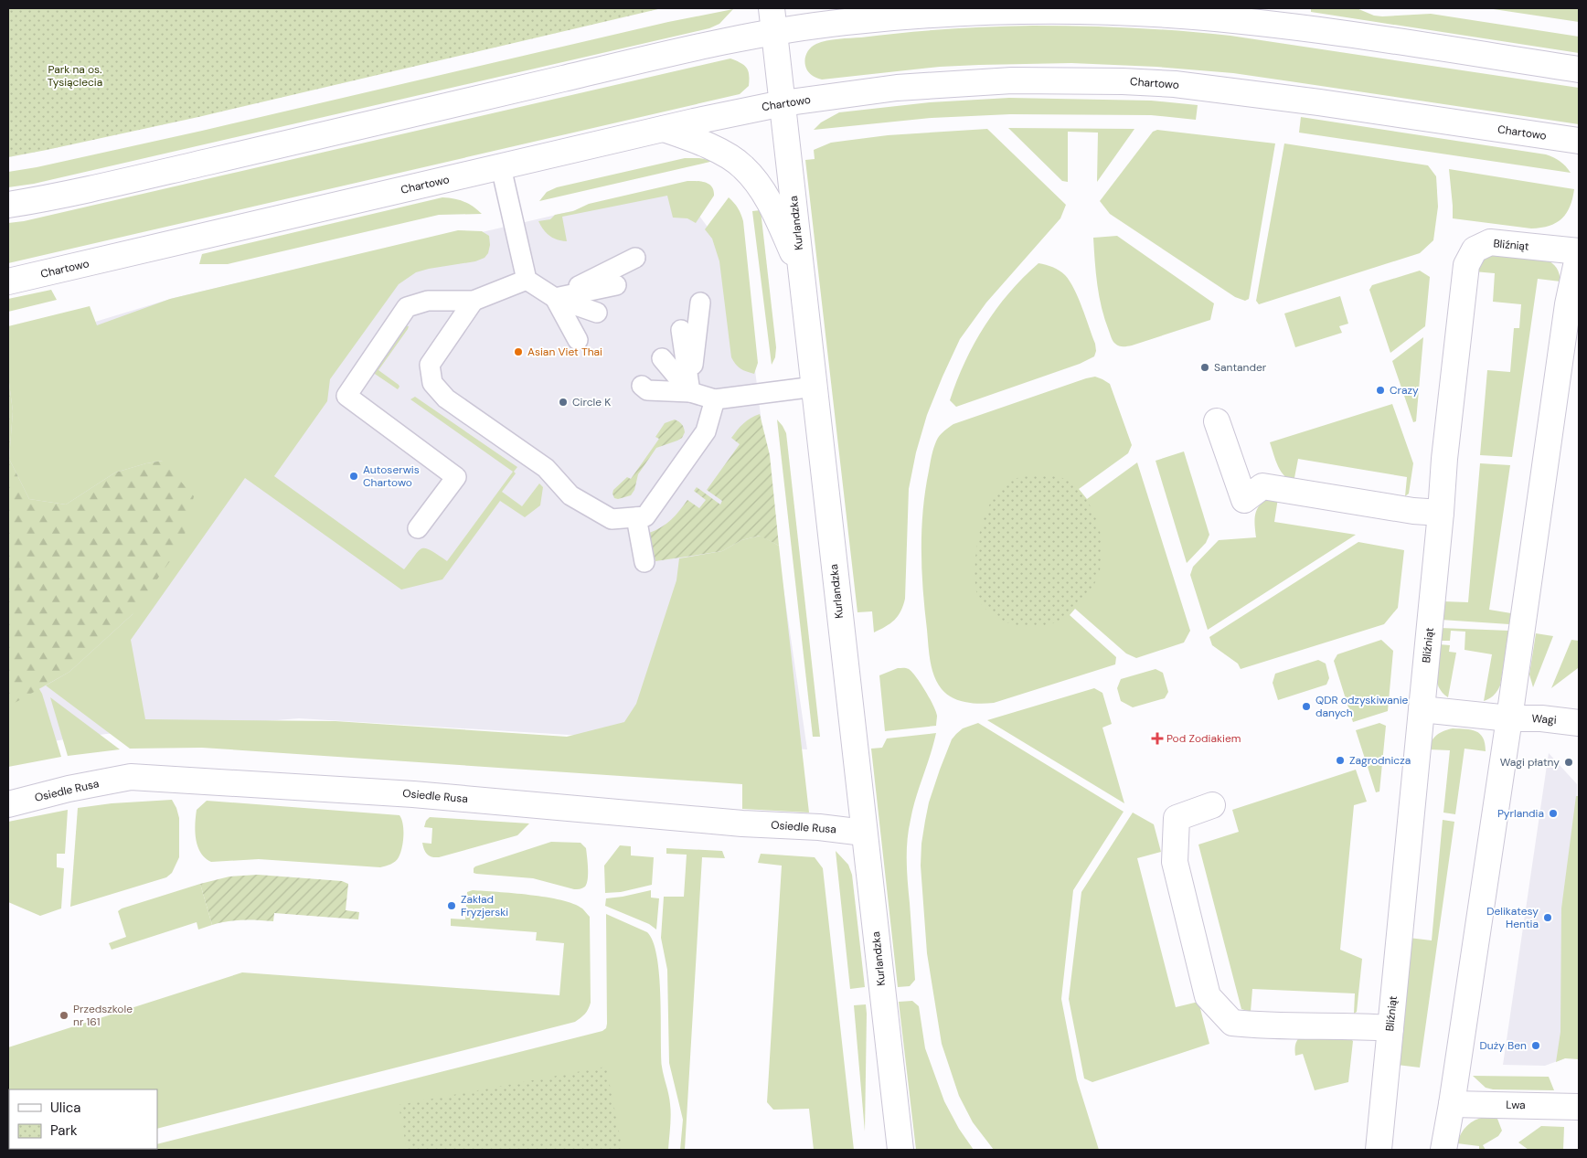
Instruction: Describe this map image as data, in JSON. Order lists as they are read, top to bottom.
{
  "streets": {
    "street": [
      "Chartowo",
      "Kurlandzka",
      "Bliźniąt",
      "Wagi",
      "Osiedle Rusa",
      "Lwa"
    ]
  },
  "crossings": [
    ["Chartowo", "Kurlandzka"],
    ["Kurlandzka", "Osiedle Rusa"],
    ["Bliźniąt", "Wagi"],
    ["Bliźniąt", "Lwa"]
  ],
  "parks": ["Park na os. Tysiąclecia"],
  "places": {
    "other": [
      "Asian Viet Thai",
      "Santander",
      "Crazy",
      "Circle K",
      "Autoserwis Chartowo",
      "QDR odzyskiwanie danych",
      "Zagrodnicza",
      "Wagi płatny",
      "Pyrlandia",
      "Zakład Fryzjerski",
      "Delikatesy Hentia",
      "Przedszkole nr 161",
      "Duży Ben"
    ],
    "health": ["Pod Zodiakiem"]
  },
  "legend": ["Ulica", "Park"]
}
